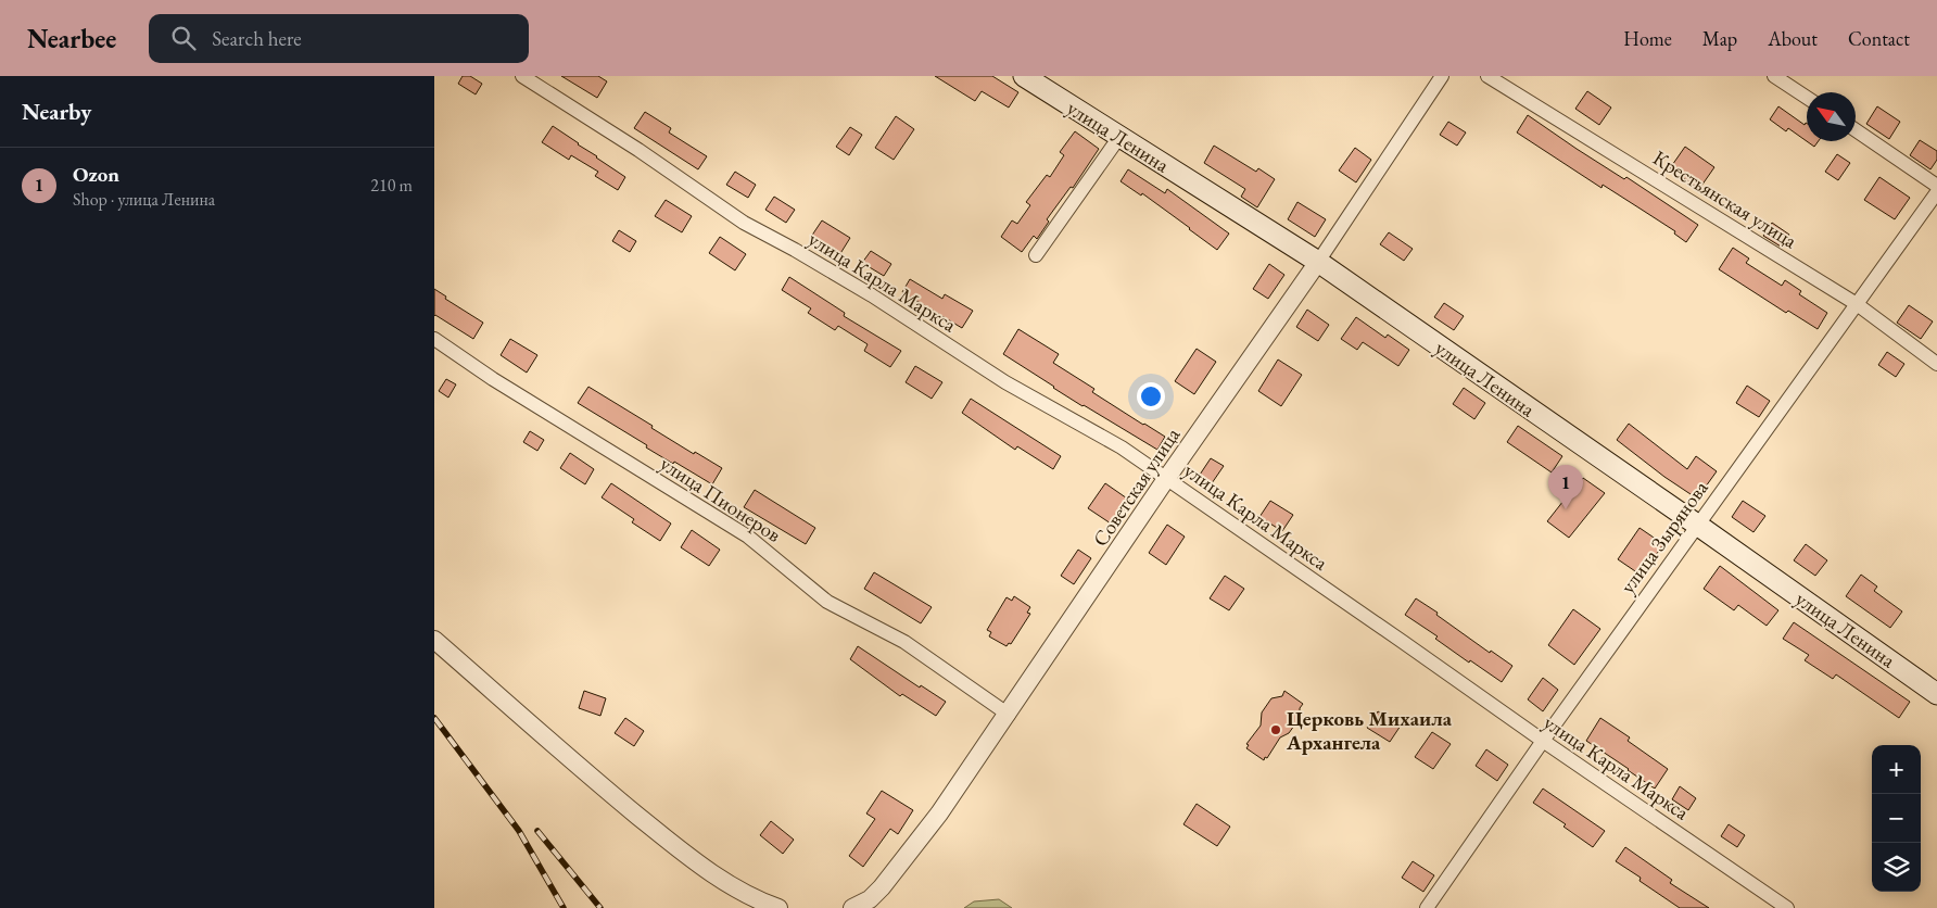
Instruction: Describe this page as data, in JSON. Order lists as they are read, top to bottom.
{
  "streets": {
    "main road": ["улица Ленина"],
    "street": [
      "Крестьянская улица",
      "улица Карла Маркса",
      "Советская улица",
      "улица Пионеров",
      "улица Зырянова"
    ]
  },
  "crossings": [
    ["улица Ленина", "Советская улица"],
    ["улица Ленина", "улица Зырянова"],
    ["Крестьянская улица", "улица Зырянова"],
    ["улица Карла Маркса", "Советская улица"],
    ["улица Карла Маркса", "улица Зырянова"],
    ["Советская улица", "улица Пионеров"]
  ],
  "places": ["Церковь Михаила Архангела"],
  "north": "top left",
  "page": {
    "header": "Nearbee",
    "search": "Search here",
    "nav": [
      "Home",
      "Map",
      "About",
      "Contact"
    ],
    "heading": "Nearby",
    "list": [
      {
        "mark": "1",
        "name": "Ozon",
        "note": "Shop · улица Ленина",
        "value": "210 m"
      }
    ],
    "pins": "1",
    "map_buttons": ["+", "−"]
  }
}
